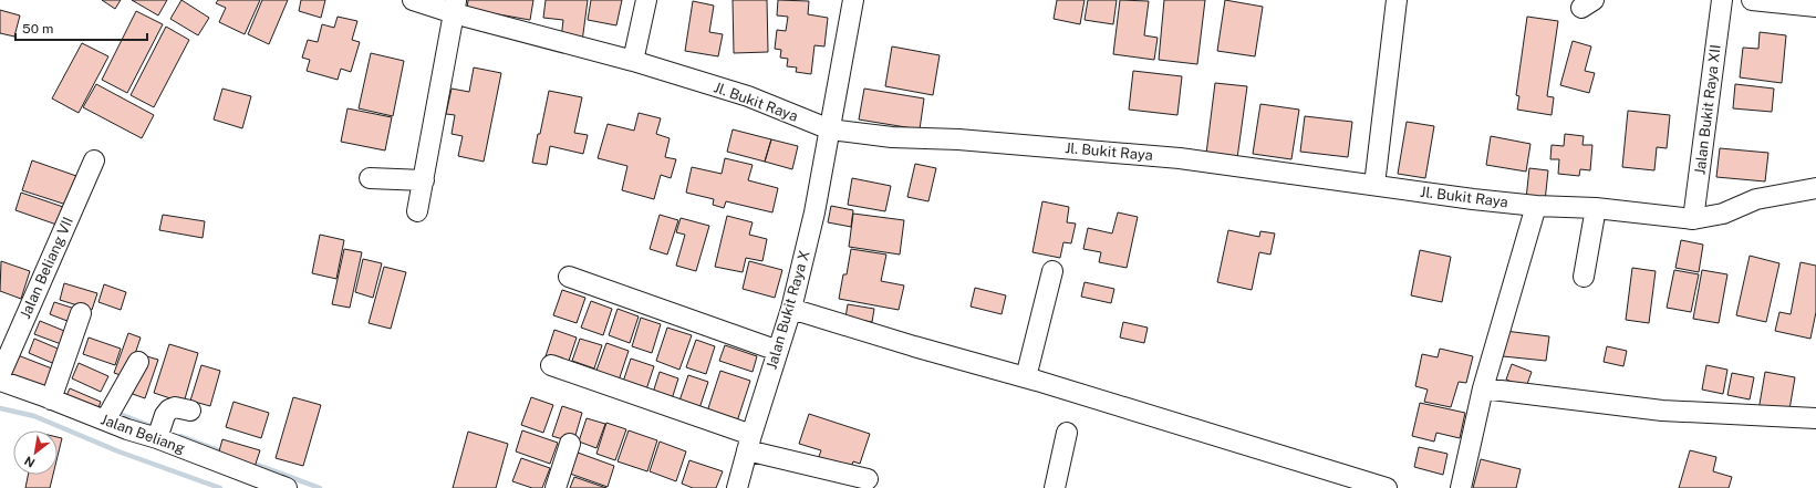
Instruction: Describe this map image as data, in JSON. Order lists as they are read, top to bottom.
{
  "streets": {
    "street": [
      "Jl. Bukit Raya",
      "Jalan Bukit Raya XII",
      "Jalan Beliang VII",
      "Jalan Bukit Raya X",
      "Jalan Beliang"
    ]
  },
  "crossings": [
    ["Jl. Bukit Raya", "Jalan Bukit Raya XII"],
    ["Jl. Bukit Raya", "Jalan Bukit Raya X"]
  ],
  "scale_bar": "50 m",
  "north": "bottom left"
}
